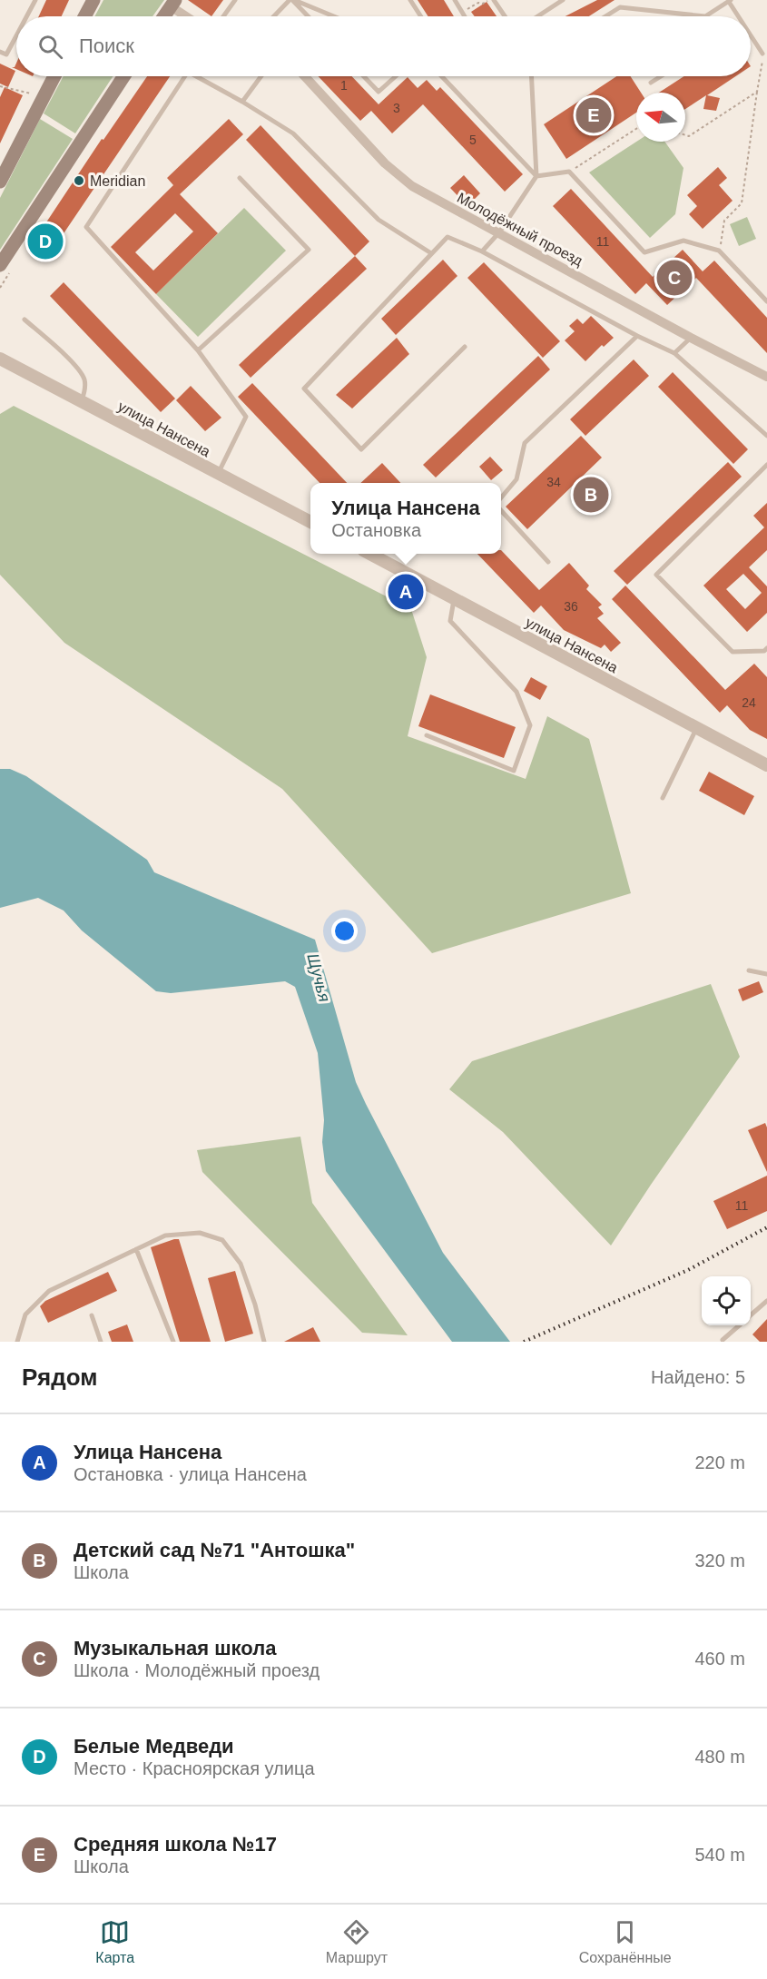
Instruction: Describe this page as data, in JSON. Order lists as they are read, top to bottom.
{
  "streets": {
    "street": ["Молодёжный проезд", "улица Нансена"]
  },
  "water": ["Щучья"],
  "places": ["Meridian"],
  "house_numbers": [
    "1",
    "3",
    "5",
    "11",
    "34",
    "36",
    "24",
    "11"
  ],
  "north": "left",
  "page": {
    "search": "Поиск",
    "pins": [
      "E",
      "D",
      "C",
      "B",
      "A"
    ],
    "popup": ["Улица Нансена", "Остановка"],
    "heading": ["Рядом", "Найдено: 5"],
    "list": [
      {
        "mark": "A",
        "name": "Улица Нансена",
        "note": "Остановка · улица Нансена",
        "value": "220 m"
      },
      {
        "mark": "B",
        "name": "Детский сад №71 \"Антошка\"",
        "note": "Школа",
        "value": "320 m"
      },
      {
        "mark": "C",
        "name": "Музыкальная школа",
        "note": "Школа · Молодёжный проезд",
        "value": "460 m"
      },
      {
        "mark": "D",
        "name": "Белые Медведи",
        "note": "Место · Красноярская улица",
        "value": "480 m"
      },
      {
        "mark": "E",
        "name": "Средняя школа №17",
        "note": "Школа",
        "value": "540 m"
      }
    ],
    "nav": ["Карта", "Маршрут", "Сохранённые"]
  }
}
